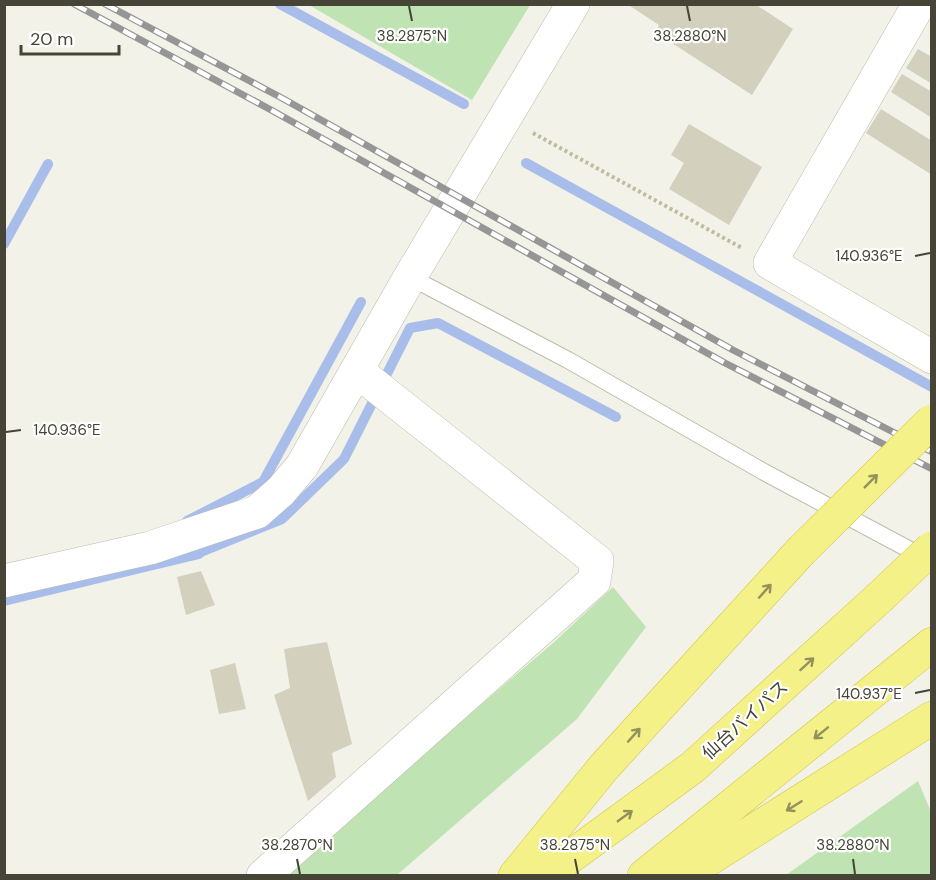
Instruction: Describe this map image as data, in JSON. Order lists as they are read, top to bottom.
{
  "streets": {
    "highway": ["仙台バイパス"]
  },
  "scale_bar": "20 m",
  "coordinates": [
    "38.2875°N",
    "38.2880°N",
    "140.936°E",
    "140.937°E",
    "38.2870°N"
  ]
}
